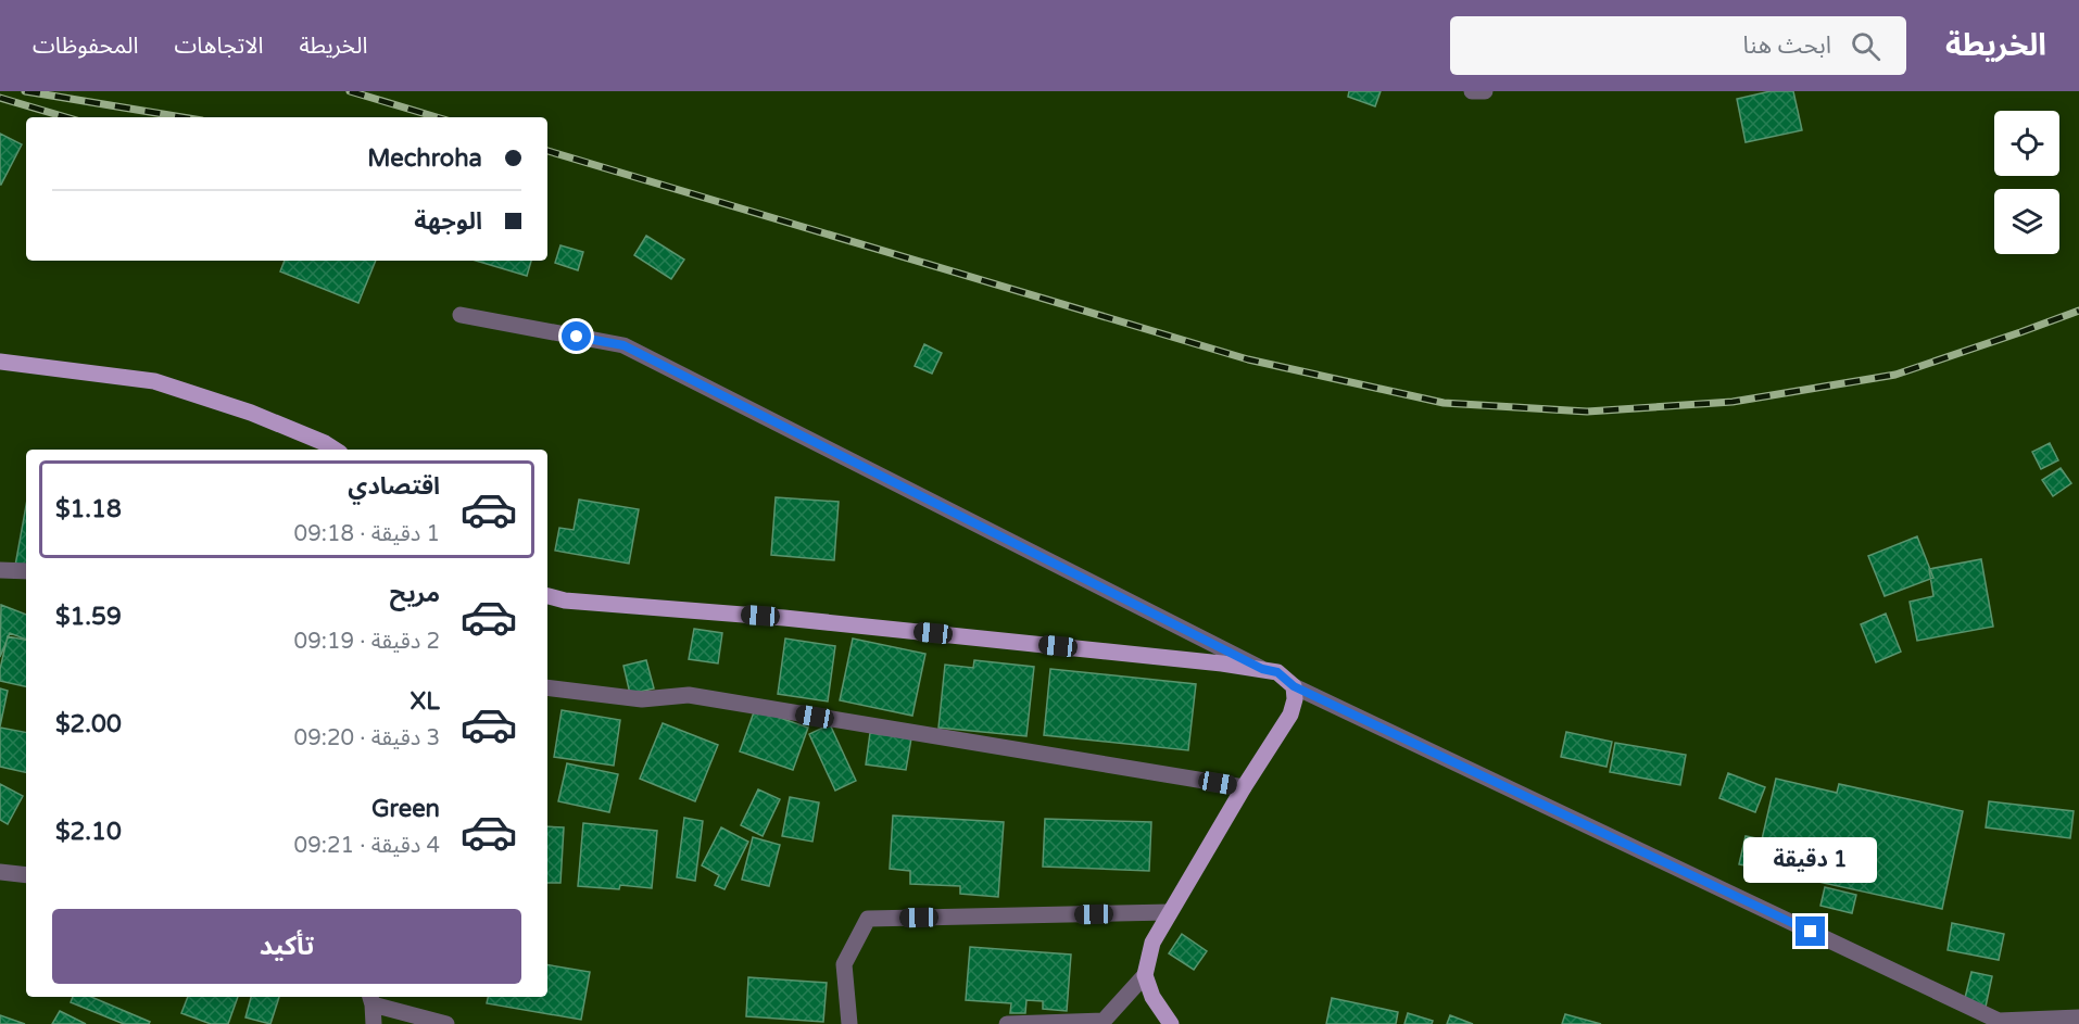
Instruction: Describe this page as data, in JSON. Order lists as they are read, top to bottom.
{
  "page": {
    "header": "الخريطة",
    "search": "ابحث هنا",
    "nav": ["الخريطة", "الاتجاهات", "المحفوظات"],
    "banner": ["Mechroha", "الوجهة"],
    "list": [
      {
        "name": "اقتصادي",
        "note": "1 دقيقة · 09:18",
        "value": "$1.18"
      },
      {
        "name": "مريح",
        "note": "2 دقيقة · 09:19",
        "value": "$1.59"
      },
      {
        "name": "XL",
        "note": "3 دقيقة · 09:20",
        "value": "$2.00"
      },
      {
        "name": "Green",
        "note": "4 دقيقة · 09:21",
        "value": "$2.10"
      }
    ],
    "bubble": "1 دقيقة",
    "buttons": "تأكيد"
  }
}
